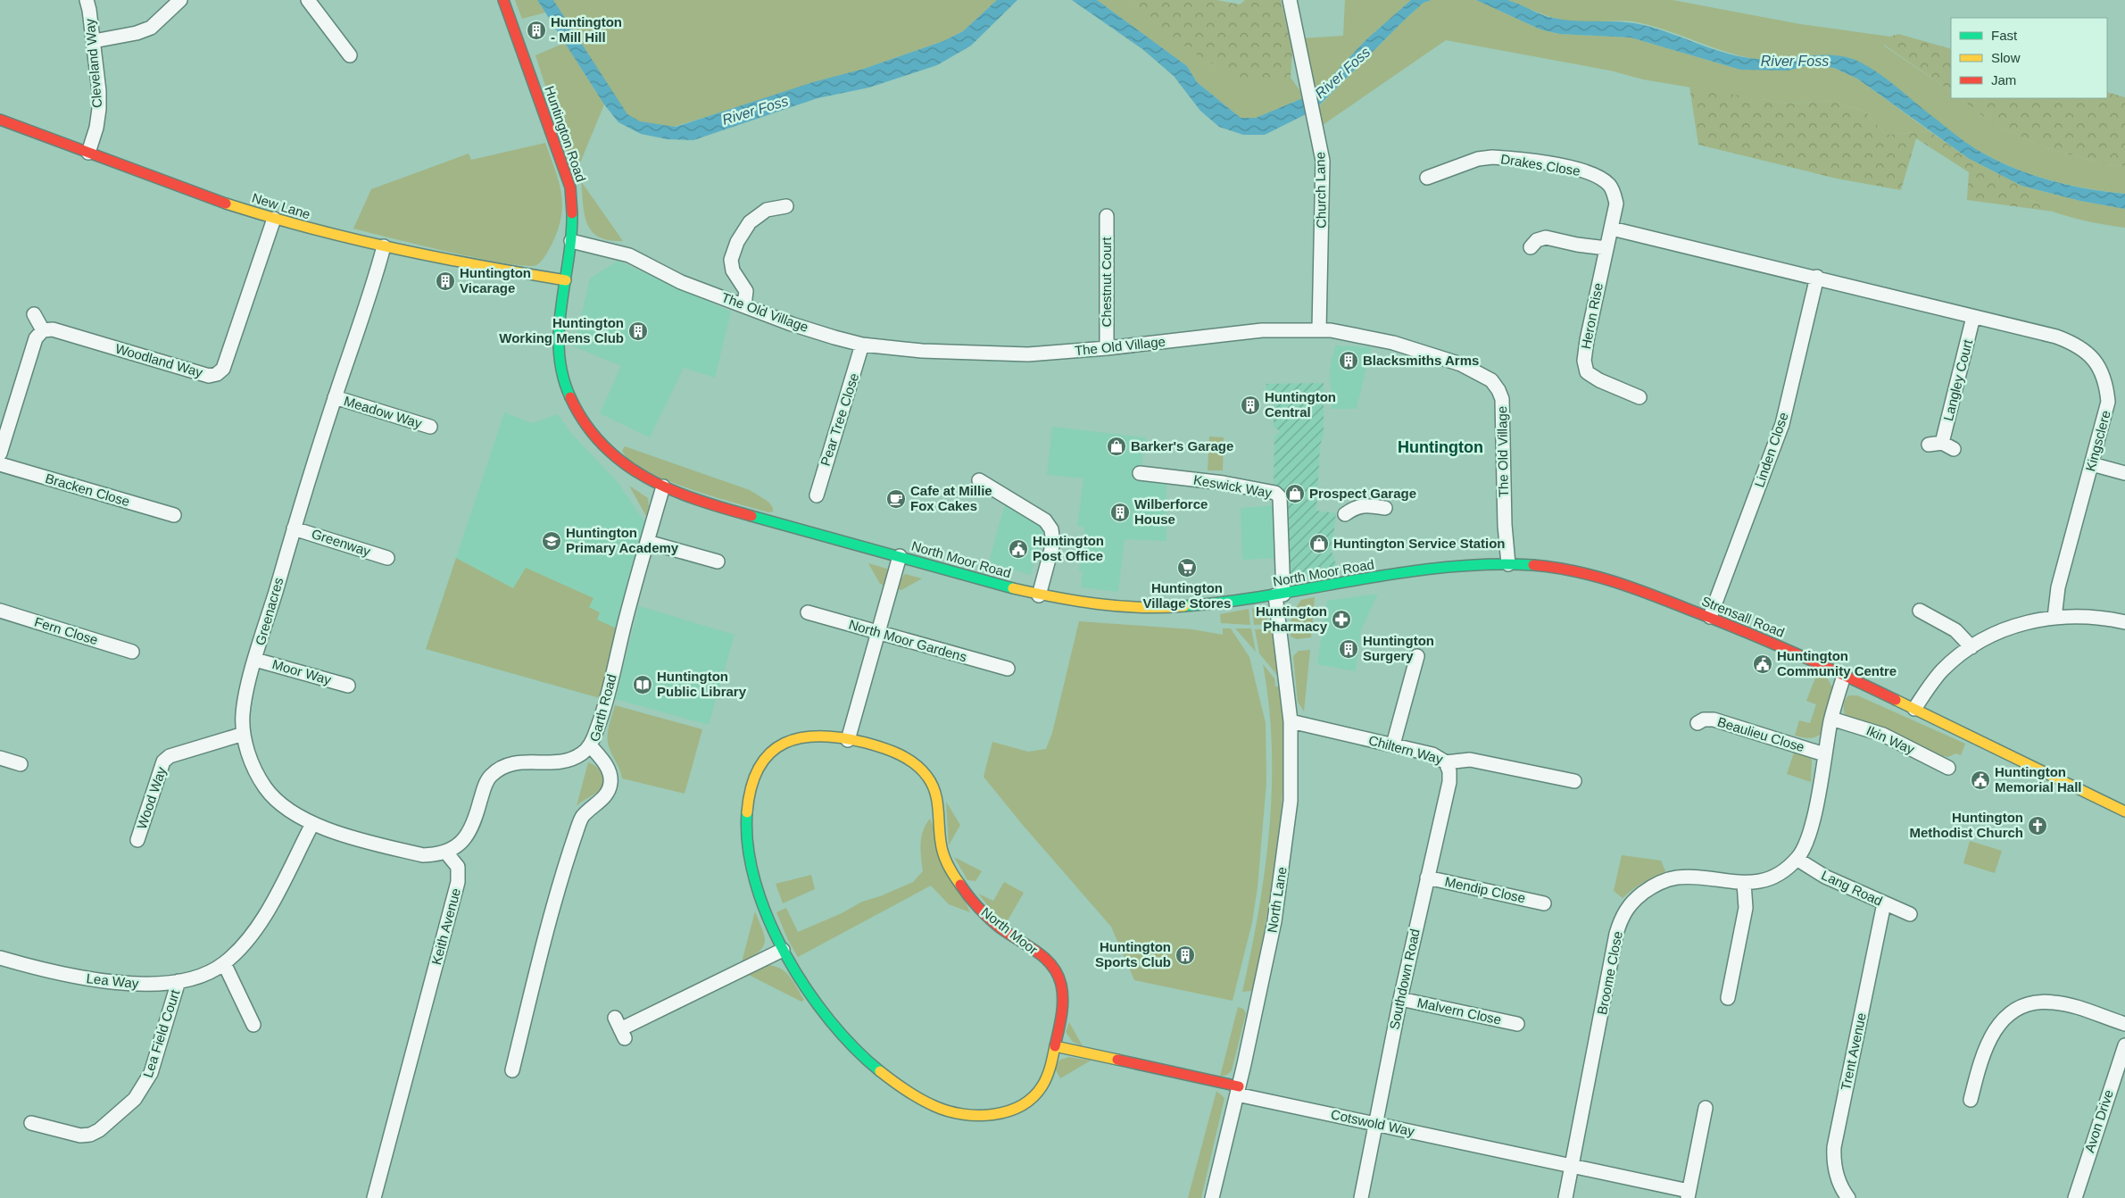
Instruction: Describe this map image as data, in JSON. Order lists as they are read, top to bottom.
{
  "streets": {
    "street": [
      "Cleveland Way",
      "Huntington Road",
      "Drakes Close",
      "Church Lane",
      "New Lane",
      "Chestnut Court",
      "The Old Village",
      "Heron Rise",
      "Woodland Way",
      "Langley Court",
      "Meadow Way",
      "Pear Tree Close",
      "Kingsclere",
      "Linden Close",
      "Keswick Way",
      "Bracken Close",
      "Greenway",
      "North Moor Road",
      "Greenacres",
      "Strensall Road",
      "Fern Close",
      "North Moor Gardens",
      "Moor Way",
      "Garth Road",
      "Beaulieu Close",
      "Ikin Way",
      "Chiltern Way",
      "Wood Way",
      "Lang Road",
      "Mendip Close",
      "North Lane",
      "Keith Avenue",
      "North Moor",
      "Broome Close",
      "Southdown Road",
      "Lea Way",
      "Malvern Close",
      "Lea Field Court",
      "Trent Avenue",
      "Avon Drive",
      "Cotswold Way"
    ]
  },
  "crossings": [
    ["Cleveland Way", "New Lane"],
    ["Huntington Road", "New Lane"],
    ["Huntington Road", "The Old Village"],
    ["Huntington Road", "North Moor Road"],
    ["Drakes Close", "Heron Rise"],
    ["Church Lane", "The Old Village"],
    ["New Lane", "Woodland Way"],
    ["New Lane", "North Moor Road"],
    ["New Lane", "Greenacres"],
    ["Chestnut Court", "The Old Village"],
    ["The Old Village", "Pear Tree Close"],
    ["The Old Village", "North Moor Road"],
    ["The Old Village", "Strensall Road"],
    ["Langley Court", "Kingsclere"],
    ["Meadow Way", "Greenacres"],
    ["Kingsclere", "Linden Close"],
    ["Linden Close", "Strensall Road"],
    ["Keswick Way", "North Moor Road"],
    ["Keswick Way", "North Lane"],
    ["Greenway", "Greenacres"],
    ["North Moor Road", "Strensall Road"],
    ["North Moor Road", "Garth Road"],
    ["North Moor Road", "North Lane"],
    ["Greenacres", "Moor Way"],
    ["Greenacres", "Wood Way"],
    ["Greenacres", "Keith Avenue"],
    ["Greenacres", "Lea Way"],
    ["Strensall Road", "Broome Close"],
    ["Beaulieu Close", "Broome Close"],
    ["Ikin Way", "Broome Close"],
    ["Chiltern Way", "North Lane"],
    ["Chiltern Way", "Southdown Road"],
    ["Lang Road", "Broome Close"],
    ["Lang Road", "Trent Avenue"],
    ["Mendip Close", "Southdown Road"],
    ["North Lane", "Cotswold Way"],
    ["Broome Close", "Cotswold Way"],
    ["Southdown Road", "Malvern Close"],
    ["Southdown Road", "Cotswold Way"],
    ["Lea Way", "Lea Field Court"]
  ],
  "districts": ["Huntington"],
  "water": ["River Foss"],
  "places": {
    "building": [
      "Huntington - Mill Hill",
      "Huntington Vicarage",
      "Huntington Working Mens Club",
      "Blacksmiths Arms",
      "Huntington Central",
      "Wilberforce House",
      "Huntington Surgery",
      "Huntington Sports Club"
    ],
    "shop": ["Barker's Garage", "Prospect Garage", "Huntington Service Station"],
    "cafe": ["Cafe at Millie Fox Cakes"],
    "school or university": ["Huntington Primary Academy"],
    "public building": ["Huntington Post Office", "Huntington Community Centre", "Huntington Memorial Hall"],
    "supermarket": ["Huntington Village Stores"],
    "pharmacy": ["Huntington Pharmacy"],
    "library": ["Huntington Public Library"],
    "church": ["Huntington Methodist Church"]
  },
  "legend": ["Fast", "Slow", "Jam"]
}
